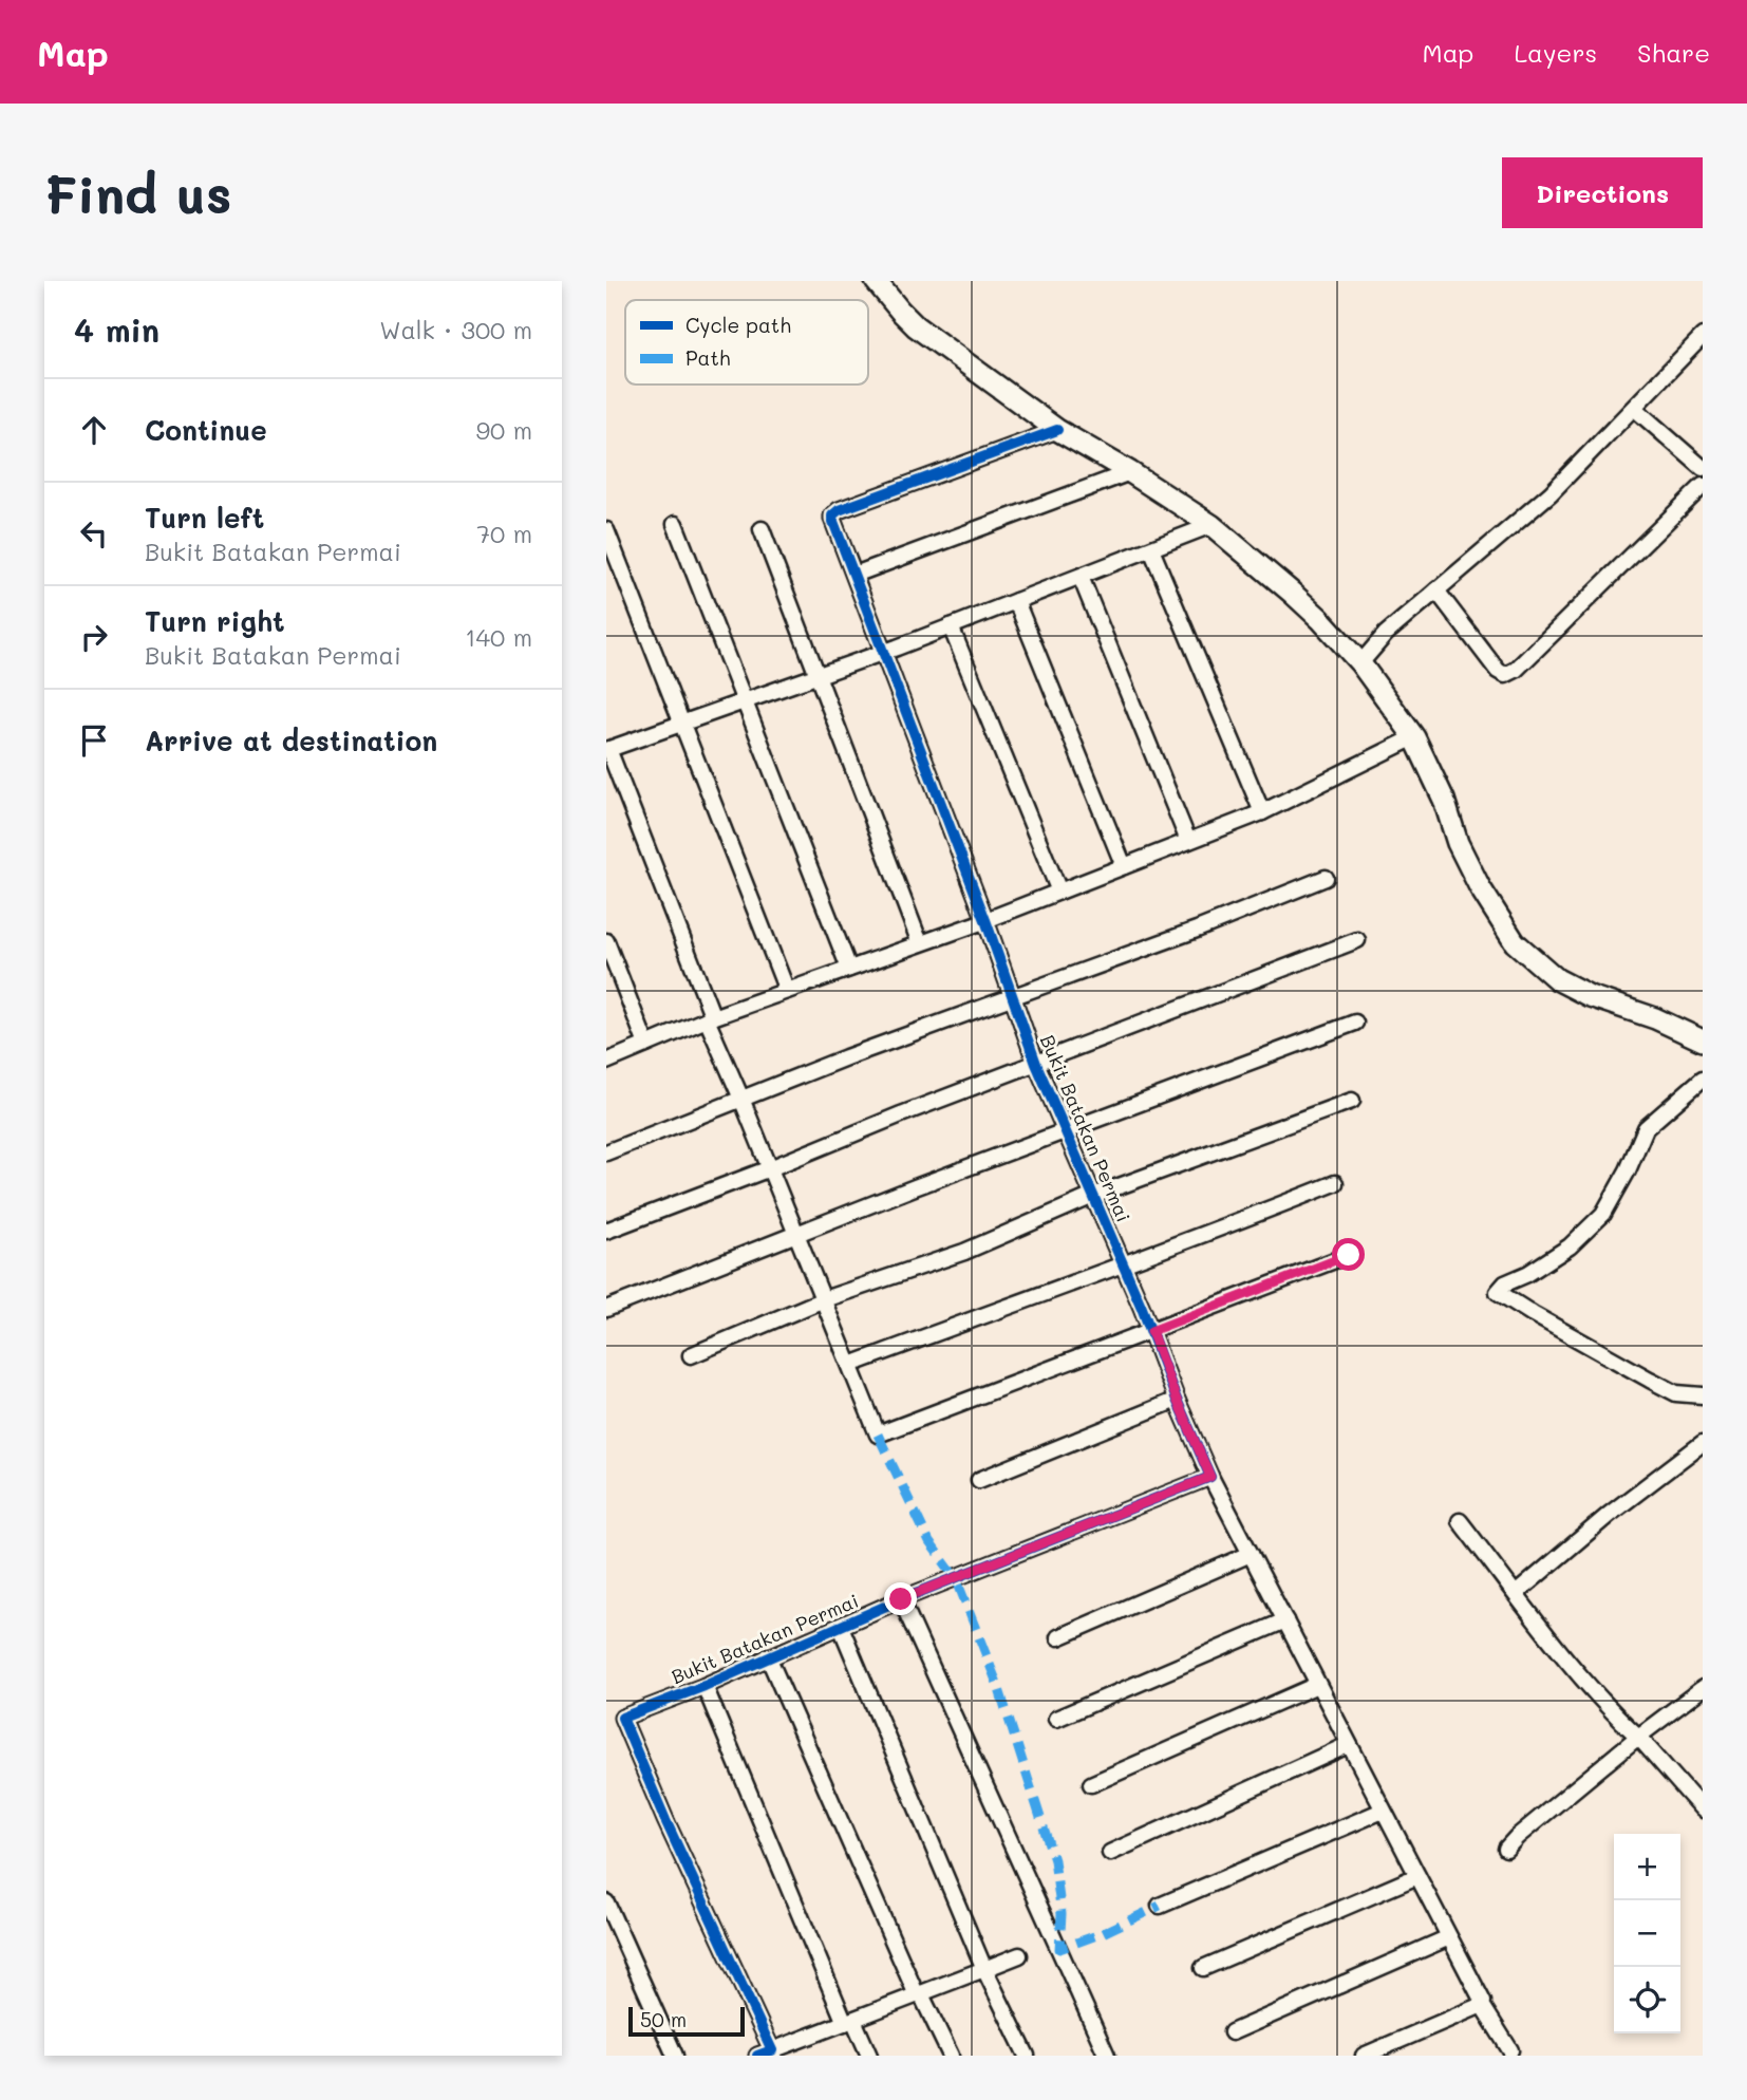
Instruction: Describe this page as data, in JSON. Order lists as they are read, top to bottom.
{
  "streets": {
    "street": ["Bukit Batakan Permai"]
  },
  "legend": ["Cycle path", "Path"],
  "scale_bar": "50 m",
  "page": {
    "header": "Map",
    "nav": ["Map", "Layers", "Share"],
    "buttons": "Directions",
    "title": "Find us",
    "heading": ["4 min", "Walk · 300 m"],
    "list": [
      ["Continue", "90 m"],
      ["Turn left", "Bukit Batakan Permai", "70 m"],
      ["Turn right", "Bukit Batakan Permai", "140 m"],
      "Arrive at destination"
    ],
    "map_buttons": ["+", "−"],
    "scale": "50 m"
  }
}
